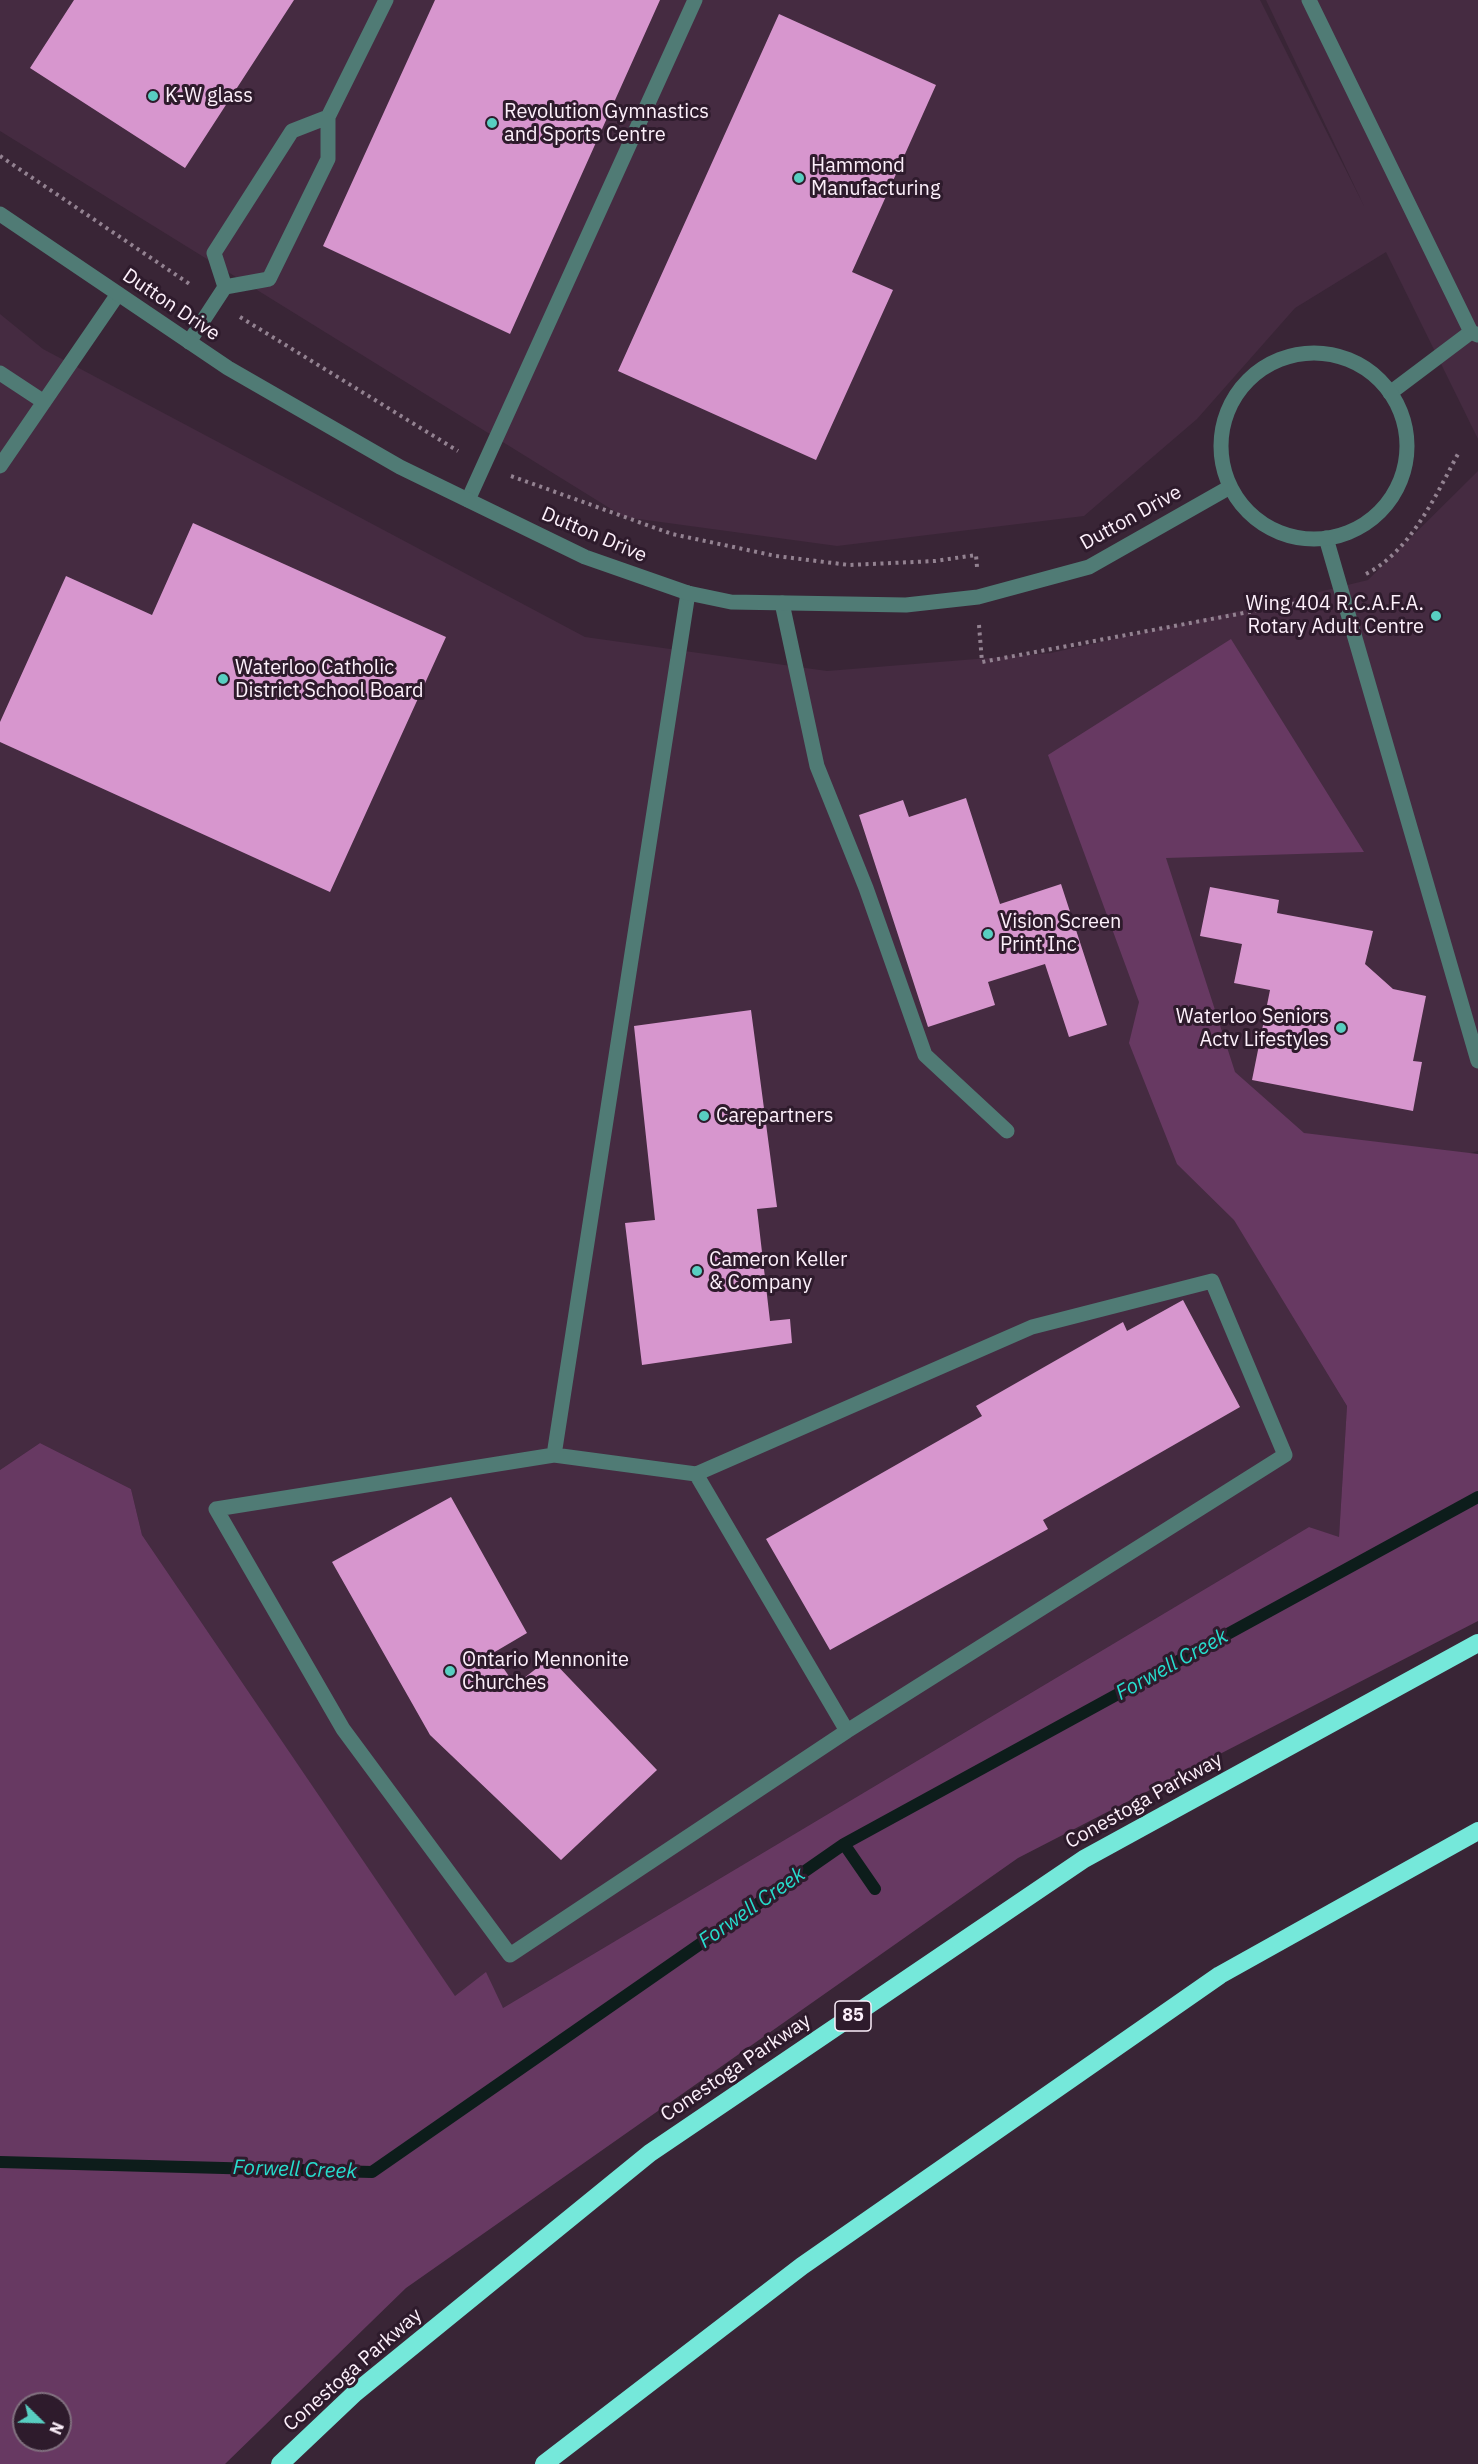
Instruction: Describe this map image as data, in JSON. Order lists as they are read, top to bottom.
{
  "streets": {
    "highway": ["Conestoga Parkway", "85"],
    "street": ["Dutton Drive"]
  },
  "water": ["Forwell Creek"],
  "places": [
    "K-W glass",
    "Revolution Gymnastics and Sports Centre",
    "Hammond Manufacturing",
    "Wing 404 R.C.A.F.A. Rotary Adult Centre",
    "Waterloo Catholic District School Board",
    "Vision Screen Print Inc",
    "Waterloo Seniors Actv Lifestyles",
    "Carepartners",
    "Cameron Keller & Company",
    "Ontario Mennonite Churches"
  ],
  "north": "bottom right"
}
